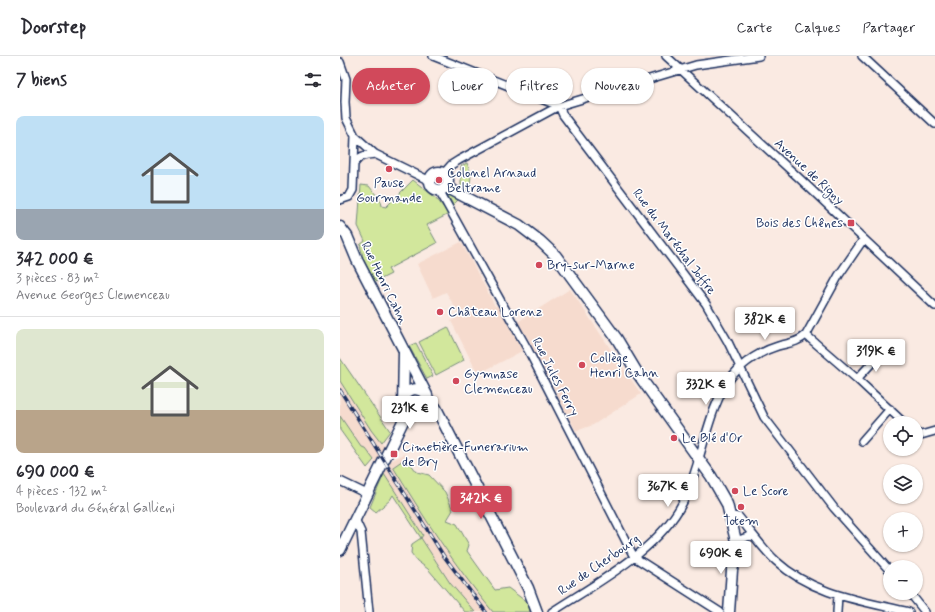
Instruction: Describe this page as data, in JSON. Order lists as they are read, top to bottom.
{
  "streets": {
    "main road": ["Rue Henri Cahn"],
    "street": [
      "Avenue de Rigny",
      "Rue du Maréchal Joffre",
      "Rue Jules Ferry",
      "Rue de Cherbourg"
    ]
  },
  "crossings": [
    ["Rue du Maréchal Joffre", "Rue de Cherbourg"],
    ["Rue Jules Ferry", "Rue de Cherbourg"]
  ],
  "places": {
    "other": [
      "Pause Gourmande",
      "Colonel Arnaud Beltrame",
      "Bry-sur-Marne",
      "Château Lorenz",
      "Collège Henri Cahn",
      "Gymnase Clemenceau",
      "Le Blé d'Or",
      "Le Score",
      "Totem"
    ],
    "transit": ["Bois des Chênes", "Cimetière-Funerarium de Bry"]
  },
  "page": {
    "header": "Doorstep",
    "nav": ["Carte", "Calques", "Partager"],
    "heading": "7 biens",
    "chip": [
      "Acheter",
      "Louer",
      "Filtres",
      "Nouveau"
    ],
    "list": [
      {
        "name": "342 000 €",
        "note": "3 pièces · 83 m² · Avenue Georges Clemenceau"
      },
      {
        "name": "690 000 €",
        "note": "4 pièces · 132 m² · Boulevard du Général Gallieni"
      }
    ],
    "price": [
      "382K €",
      "319K €",
      "332K €",
      "231K €",
      "367K €",
      "342K €",
      "690K €"
    ],
    "map_buttons": ["+", "−"]
  }
}
